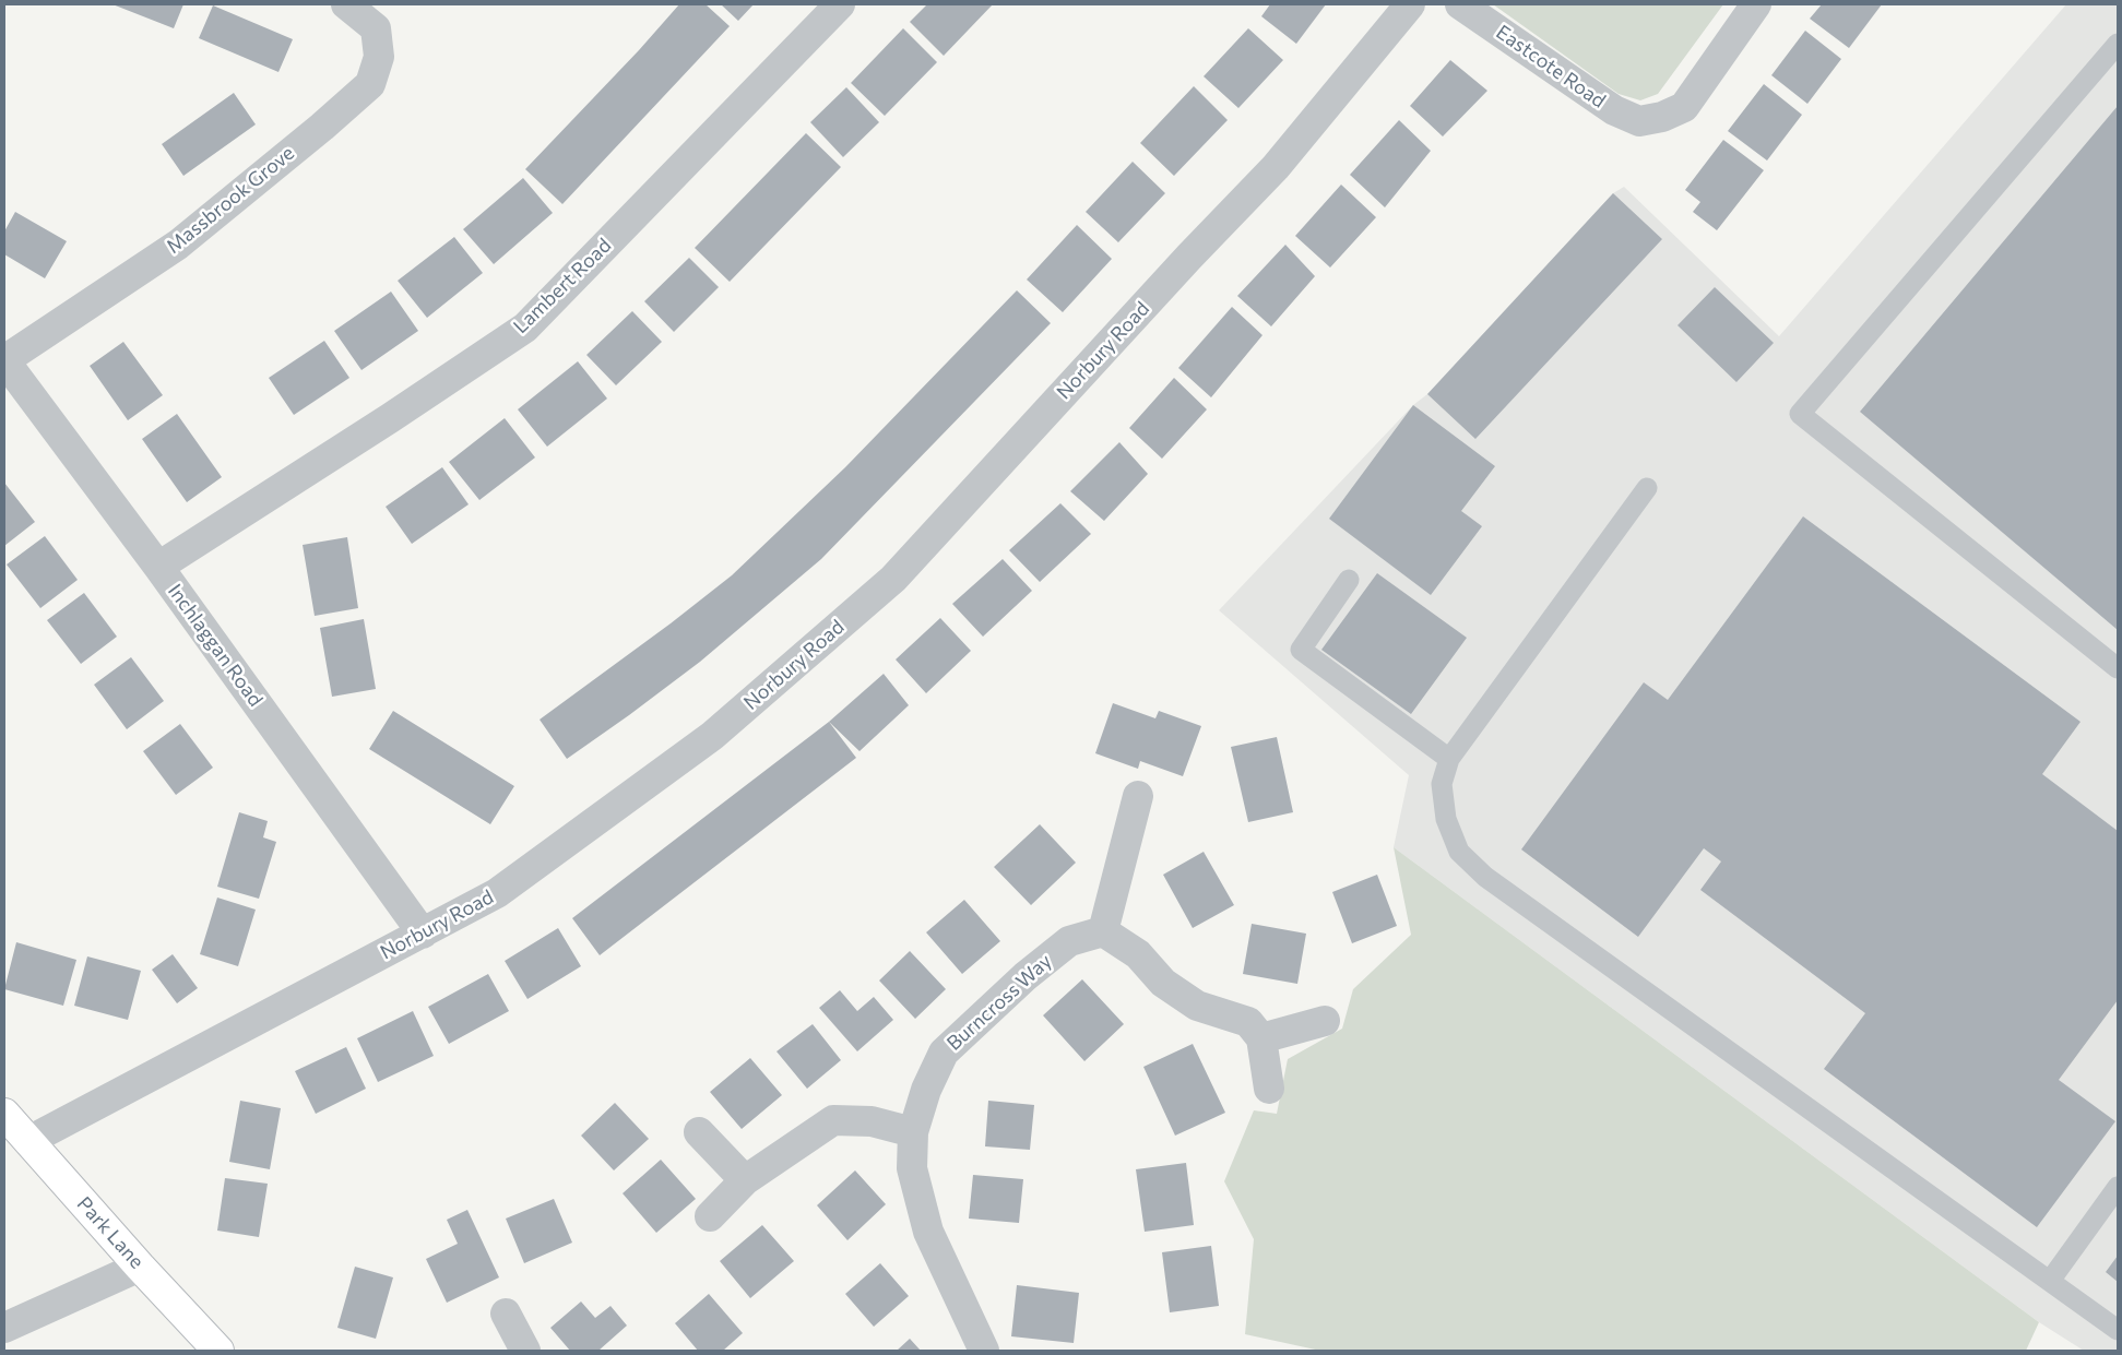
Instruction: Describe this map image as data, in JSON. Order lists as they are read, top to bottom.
{
  "streets": {
    "street": [
      "Eastcote Road",
      "Massbrook Grove",
      "Lambert Road",
      "Norbury Road",
      "Inchlaggan Road",
      "Burncross Way",
      "Park Lane"
    ]
  },
  "crossings": [
    ["Massbrook Grove", "Inchlaggan Road"],
    ["Lambert Road", "Inchlaggan Road"],
    ["Norbury Road", "Inchlaggan Road"],
    ["Norbury Road", "Park Lane"]
  ]
}
